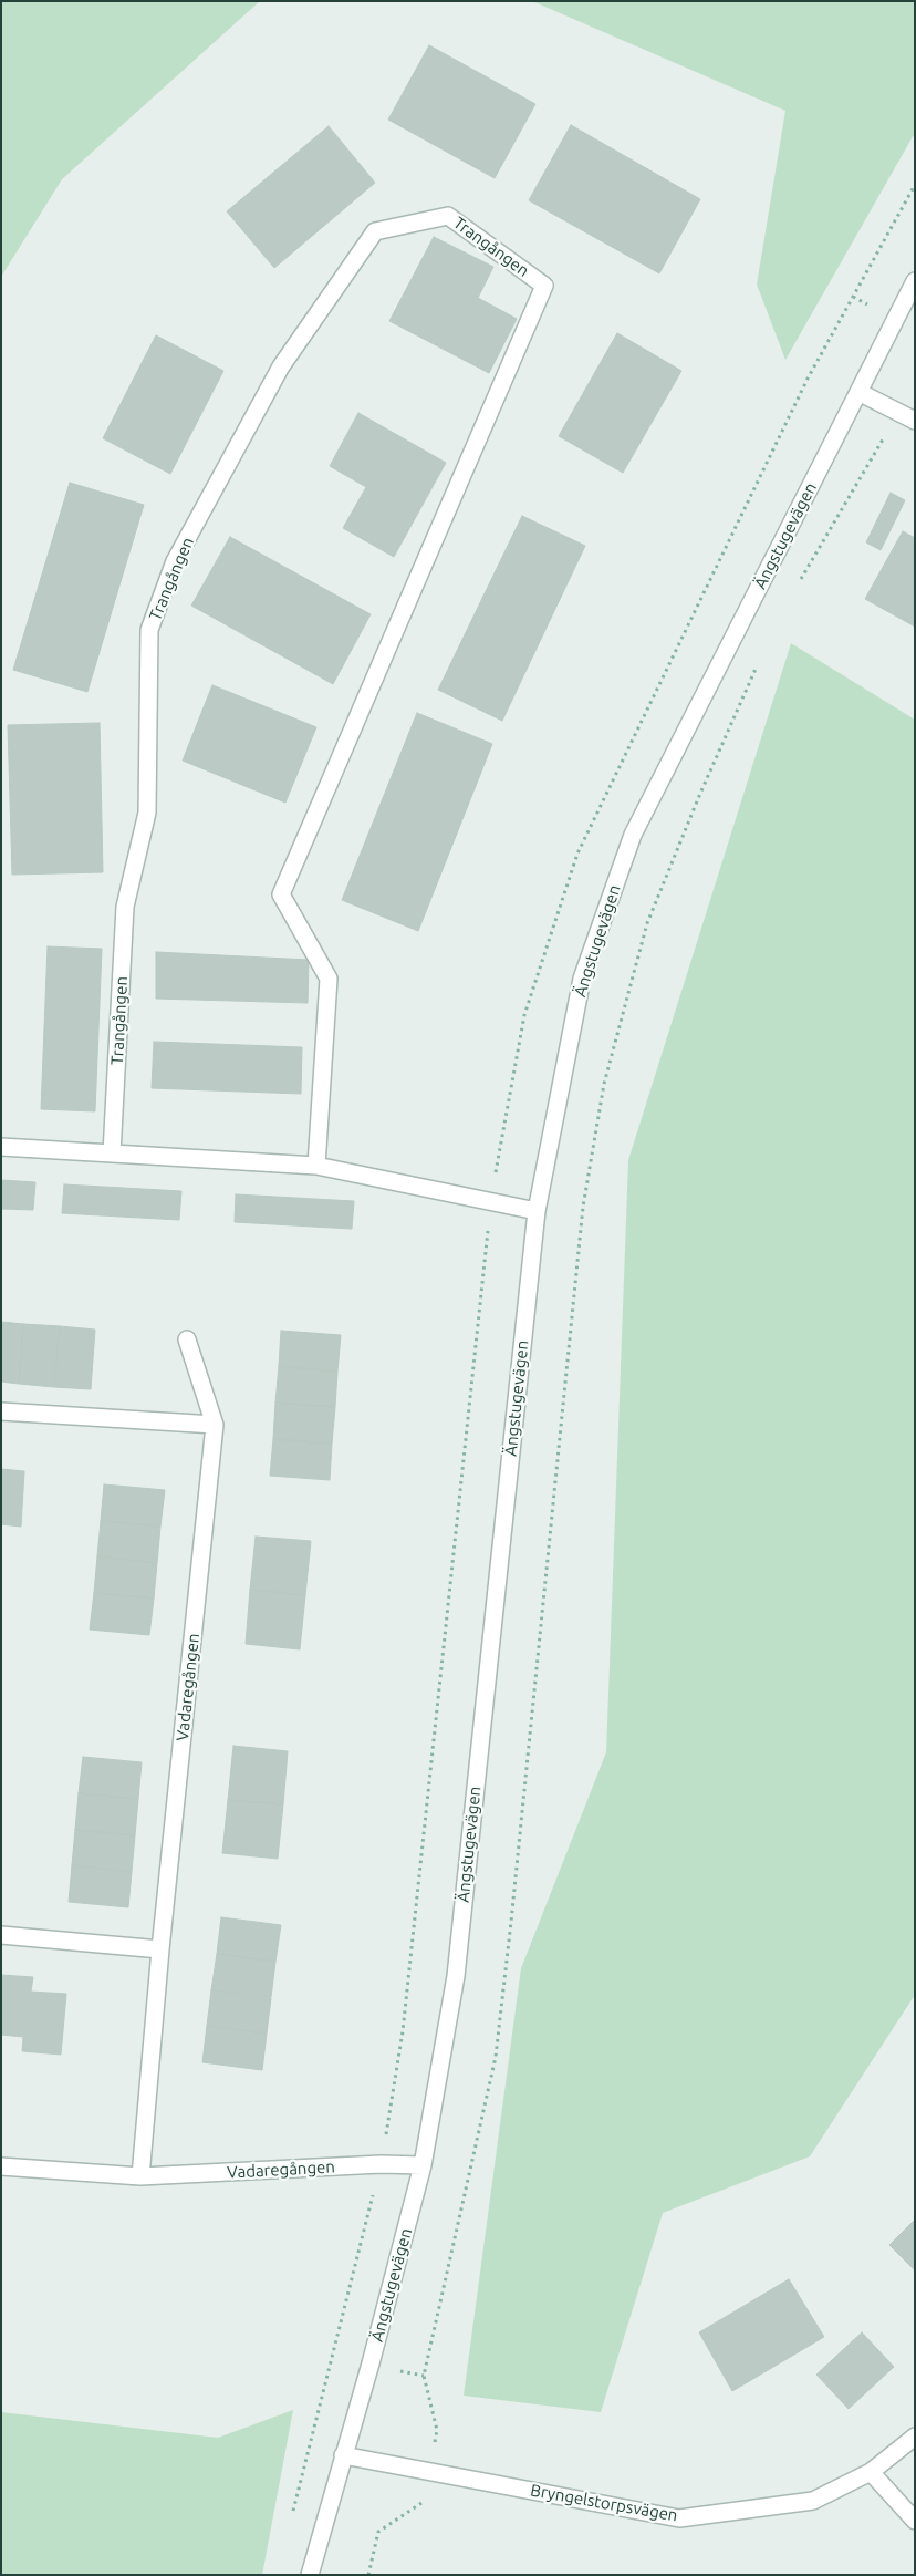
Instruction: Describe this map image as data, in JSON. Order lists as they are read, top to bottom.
{
  "streets": {
    "street": [
      "Trangången",
      "Ängstugevägen",
      "Vadaregången",
      "Bryngelstorpsvägen"
    ]
  },
  "crossings": [
    ["Ängstugevägen", "Vadaregången"],
    ["Ängstugevägen", "Bryngelstorpsvägen"]
  ]
}
